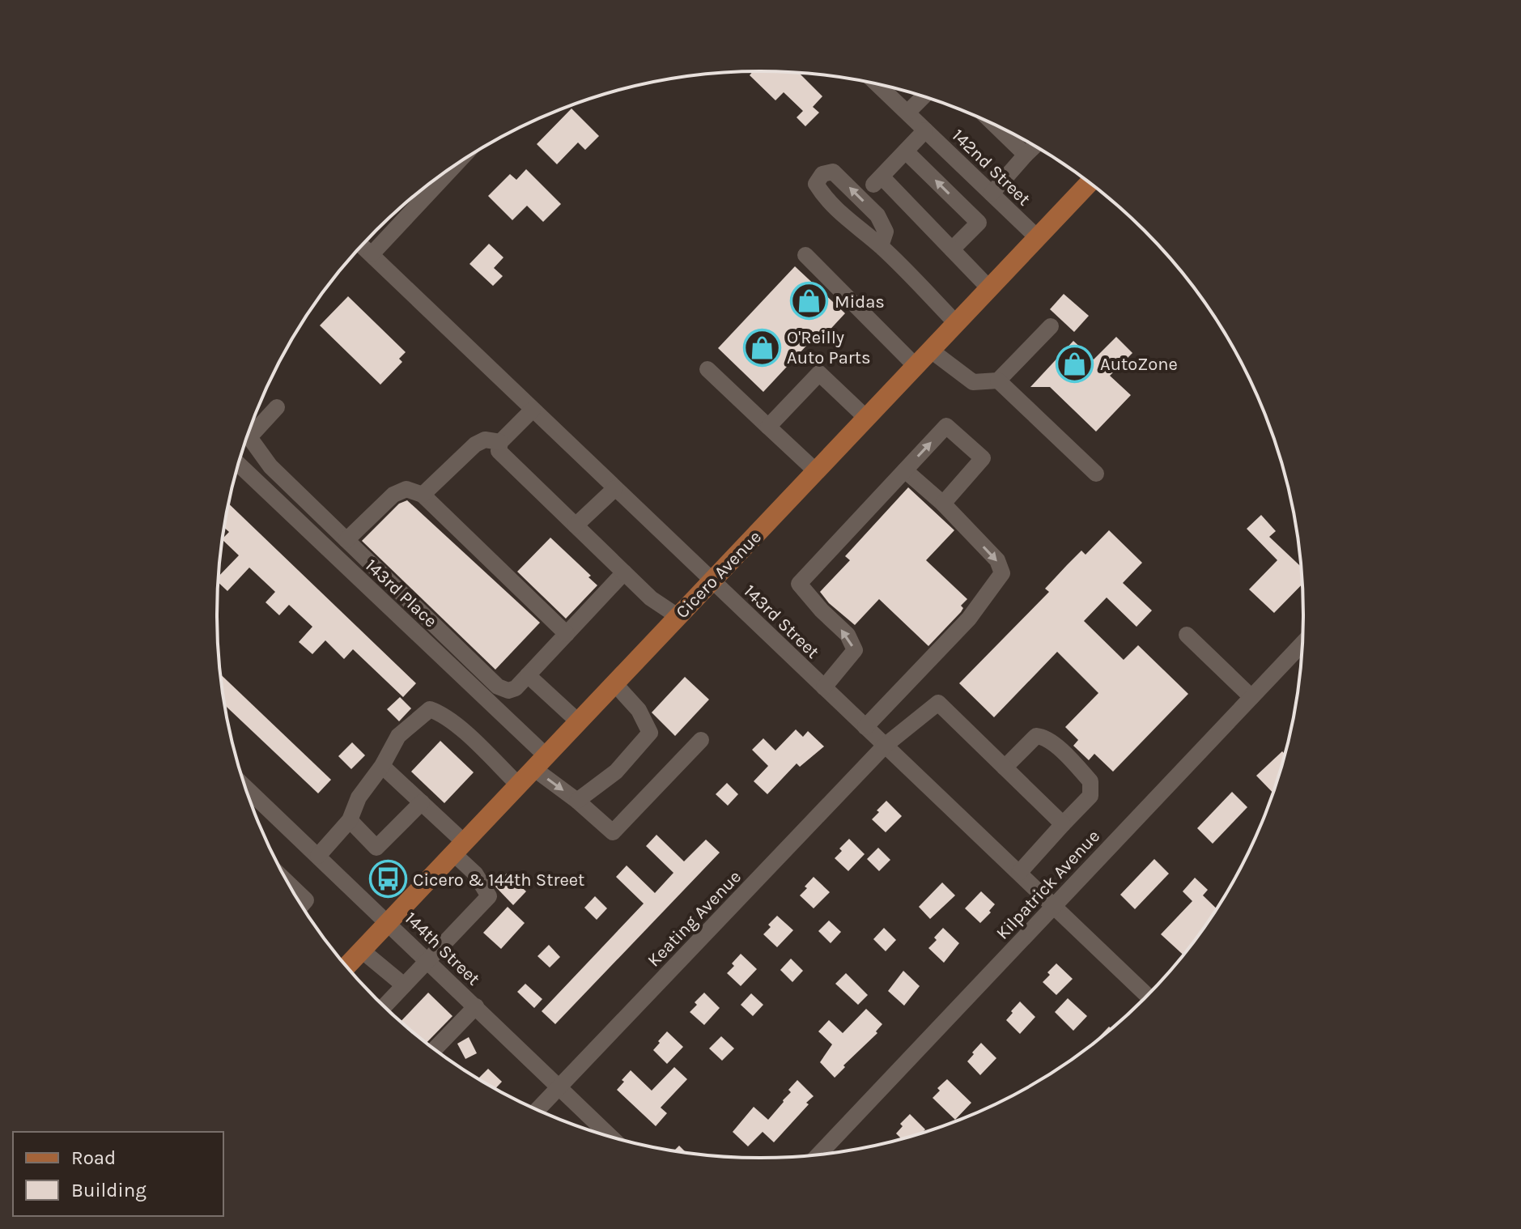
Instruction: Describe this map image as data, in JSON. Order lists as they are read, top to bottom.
{
  "streets": {
    "main road": ["Cicero Avenue"],
    "street": [
      "142nd Street",
      "143rd Place",
      "143rd Street",
      "Kilpatrick Avenue",
      "Keating Avenue",
      "144th Street"
    ]
  },
  "crossings": [
    ["142nd Street", "Cicero Avenue"],
    ["Cicero Avenue", "143rd Place"],
    ["Cicero Avenue", "143rd Street"],
    ["Cicero Avenue", "144th Street"],
    ["143rd Street", "Kilpatrick Avenue"],
    ["143rd Street", "Keating Avenue"],
    ["Keating Avenue", "144th Street"]
  ],
  "places": {
    "shop": ["Midas", "O'Reilly Auto Parts", "AutoZone"],
    "bus stop": ["Cicero & 144th Street"]
  },
  "legend": ["Road", "Building"]
}
